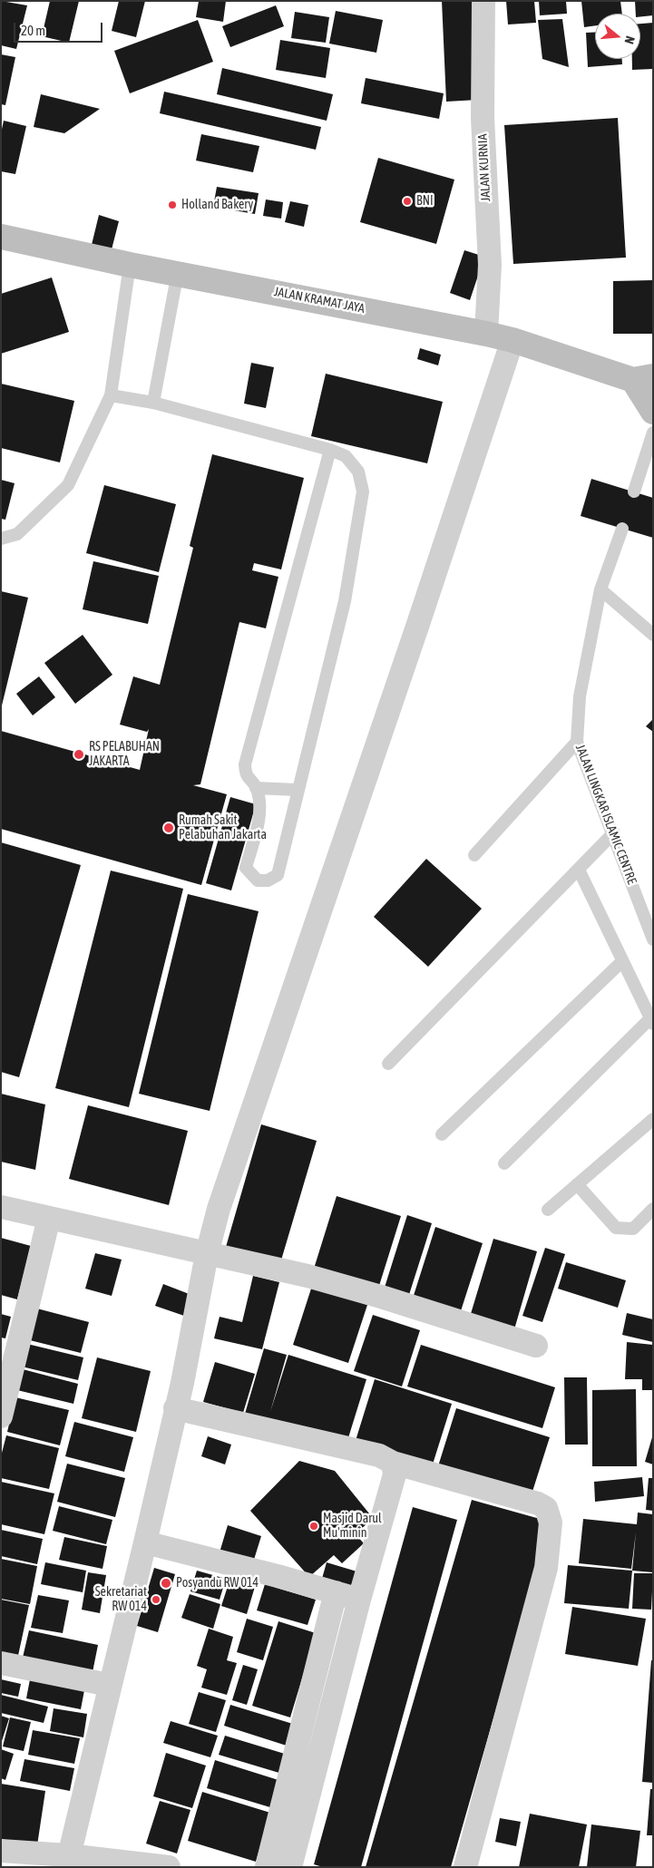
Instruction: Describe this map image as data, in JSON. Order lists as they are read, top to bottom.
{
  "streets": {
    "street": ["JALAN KURNIA", "JALAN KRAMAT JAYA"],
    "lane": ["JALAN LINGKAR ISLAMIC CENTRE"]
  },
  "crossings": [
    ["JALAN KURNIA", "JALAN KRAMAT JAYA"]
  ],
  "places": [
    "BNI",
    "Holland Bakery",
    "RS PELABUHAN JAKARTA",
    "Rumah Sakit Pelabuhan Jakarta",
    "Masjid Darul Mu'minin",
    "Posyandu RW 014",
    "Sekretariat RW 014"
  ],
  "scale_bar": "20 m",
  "north": "right"
}
